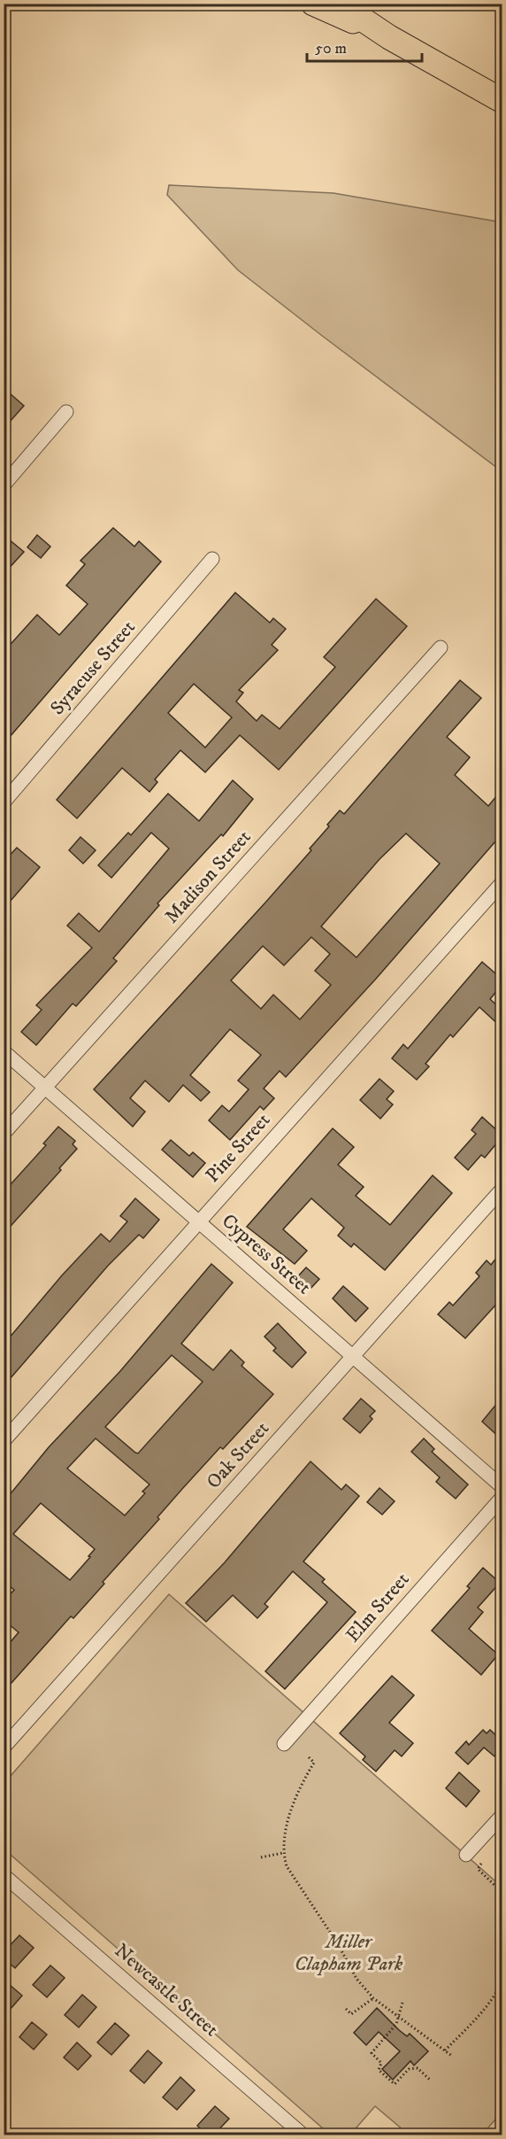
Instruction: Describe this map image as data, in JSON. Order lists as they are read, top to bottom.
{
  "streets": {
    "street": [
      "Syracuse Street",
      "Madison Street",
      "Pine Street",
      "Cypress Street",
      "Oak Street",
      "Elm Street",
      "Newcastle Street"
    ]
  },
  "crossings": [
    ["Madison Street", "Cypress Street"],
    ["Pine Street", "Cypress Street"],
    ["Cypress Street", "Oak Street"]
  ],
  "parks": ["Miller Clapham Park"],
  "scale_bar": "50 m"
}
